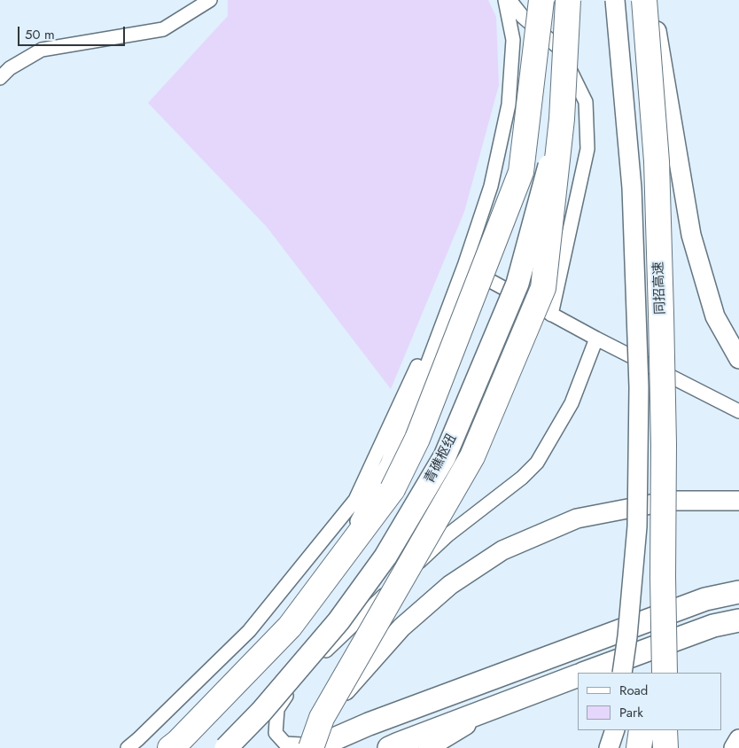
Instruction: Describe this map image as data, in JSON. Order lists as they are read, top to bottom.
{
  "streets": {
    "highway": ["同招高速", "青礁枢纽"]
  },
  "legend": ["Road", "Park"],
  "scale_bar": "50 m"
}
